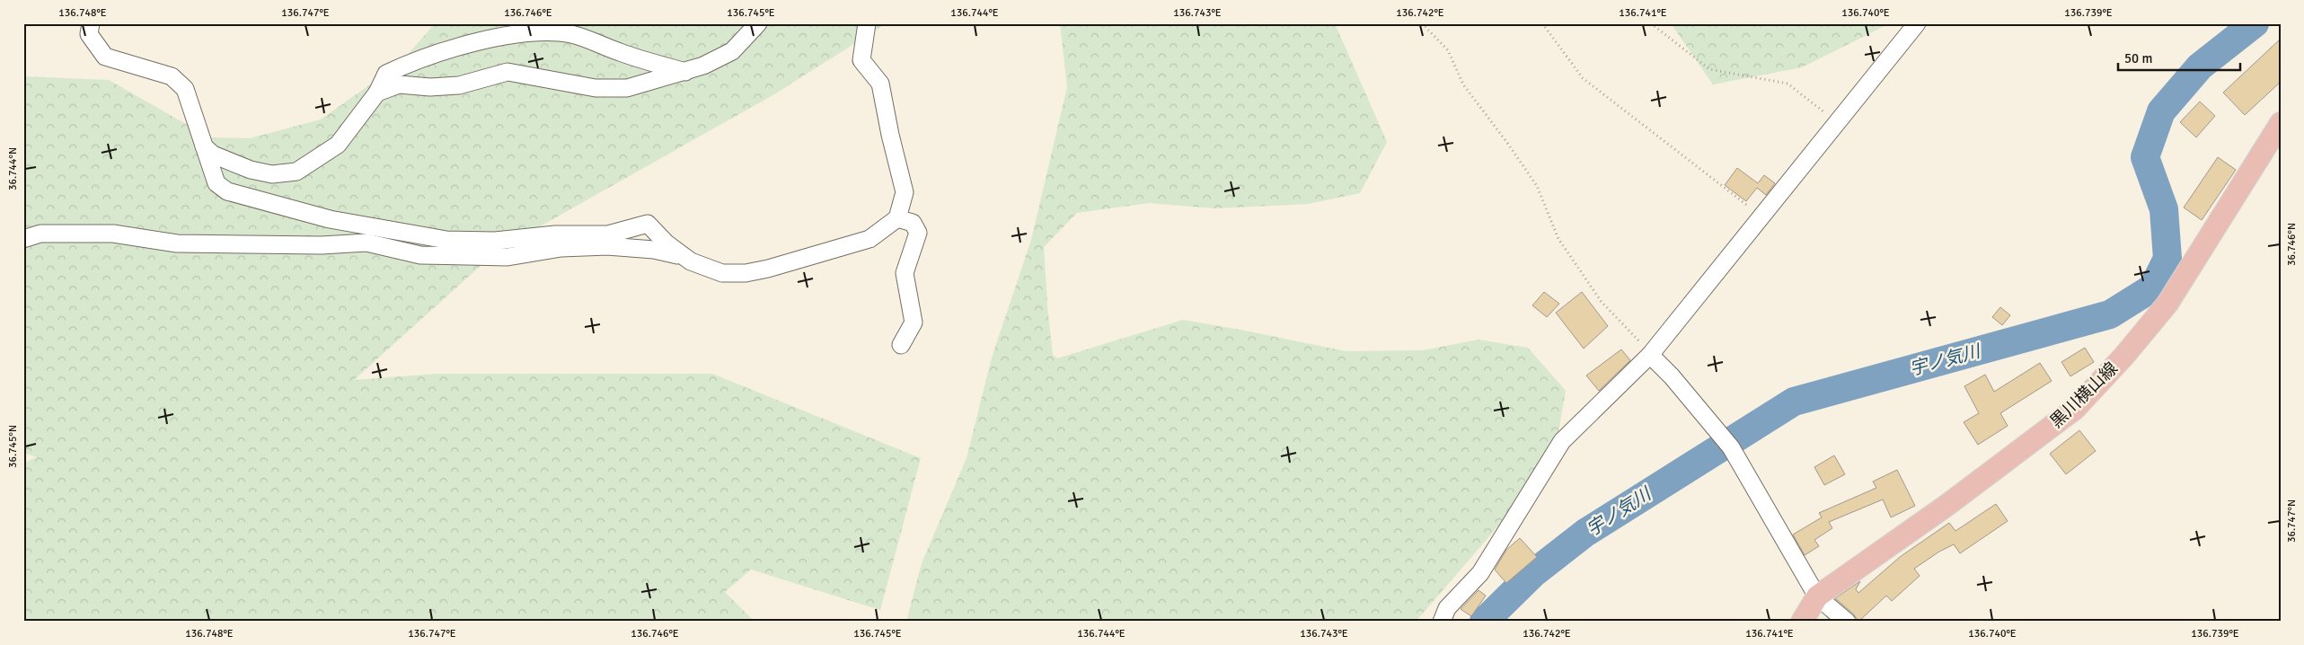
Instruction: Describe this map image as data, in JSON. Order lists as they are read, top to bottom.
{
  "streets": {
    "main road": ["黒川横山線"]
  },
  "water": ["宇ノ気川"],
  "scale_bar": "50 m",
  "coordinates": [
    "136.748°E",
    "136.747°E",
    "136.746°E",
    "136.745°E",
    "136.744°E",
    "136.743°E",
    "136.742°E",
    "136.741°E",
    "136.740°E",
    "136.739°E",
    "36.744°N",
    "36.746°N",
    "36.745°N",
    "36.747°N"
  ]
}
